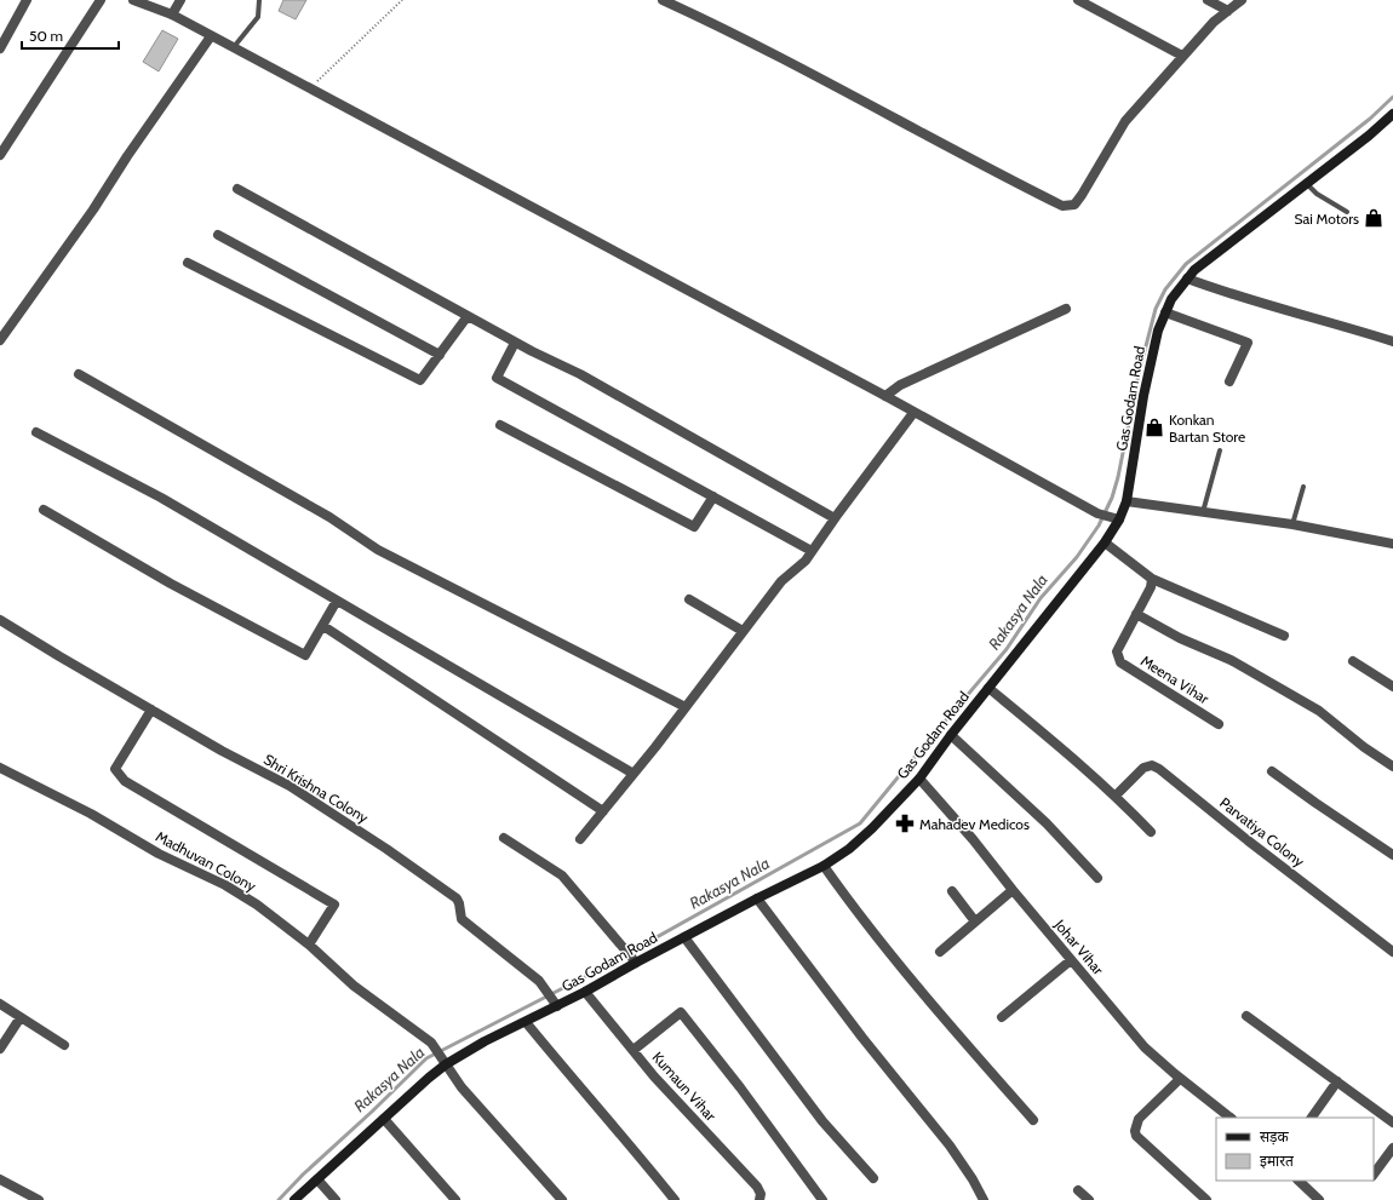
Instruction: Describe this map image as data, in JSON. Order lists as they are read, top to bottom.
{
  "streets": {
    "main road": ["Gas Godam Road"],
    "street": [
      "Meena Vihar",
      "Shri Krishna Colony",
      "Parvatiya Colony",
      "Madhuvan Colony",
      "Johar Vihar",
      "Kumaun Vihar"
    ]
  },
  "crossings": [
    ["Gas Godam Road", "Shri Krishna Colony"],
    ["Gas Godam Road", "Madhuvan Colony"],
    ["Gas Godam Road", "Johar Vihar"],
    ["Gas Godam Road", "Kumaun Vihar"]
  ],
  "water": ["Rakasya Nala"],
  "places": {
    "shop": ["Sai Motors", "Konkan Bartan Store"],
    "pharmacy": ["Mahadev Medicos"]
  },
  "legend": ["सड़क", "इमारत"],
  "scale_bar": "50 m"
}
